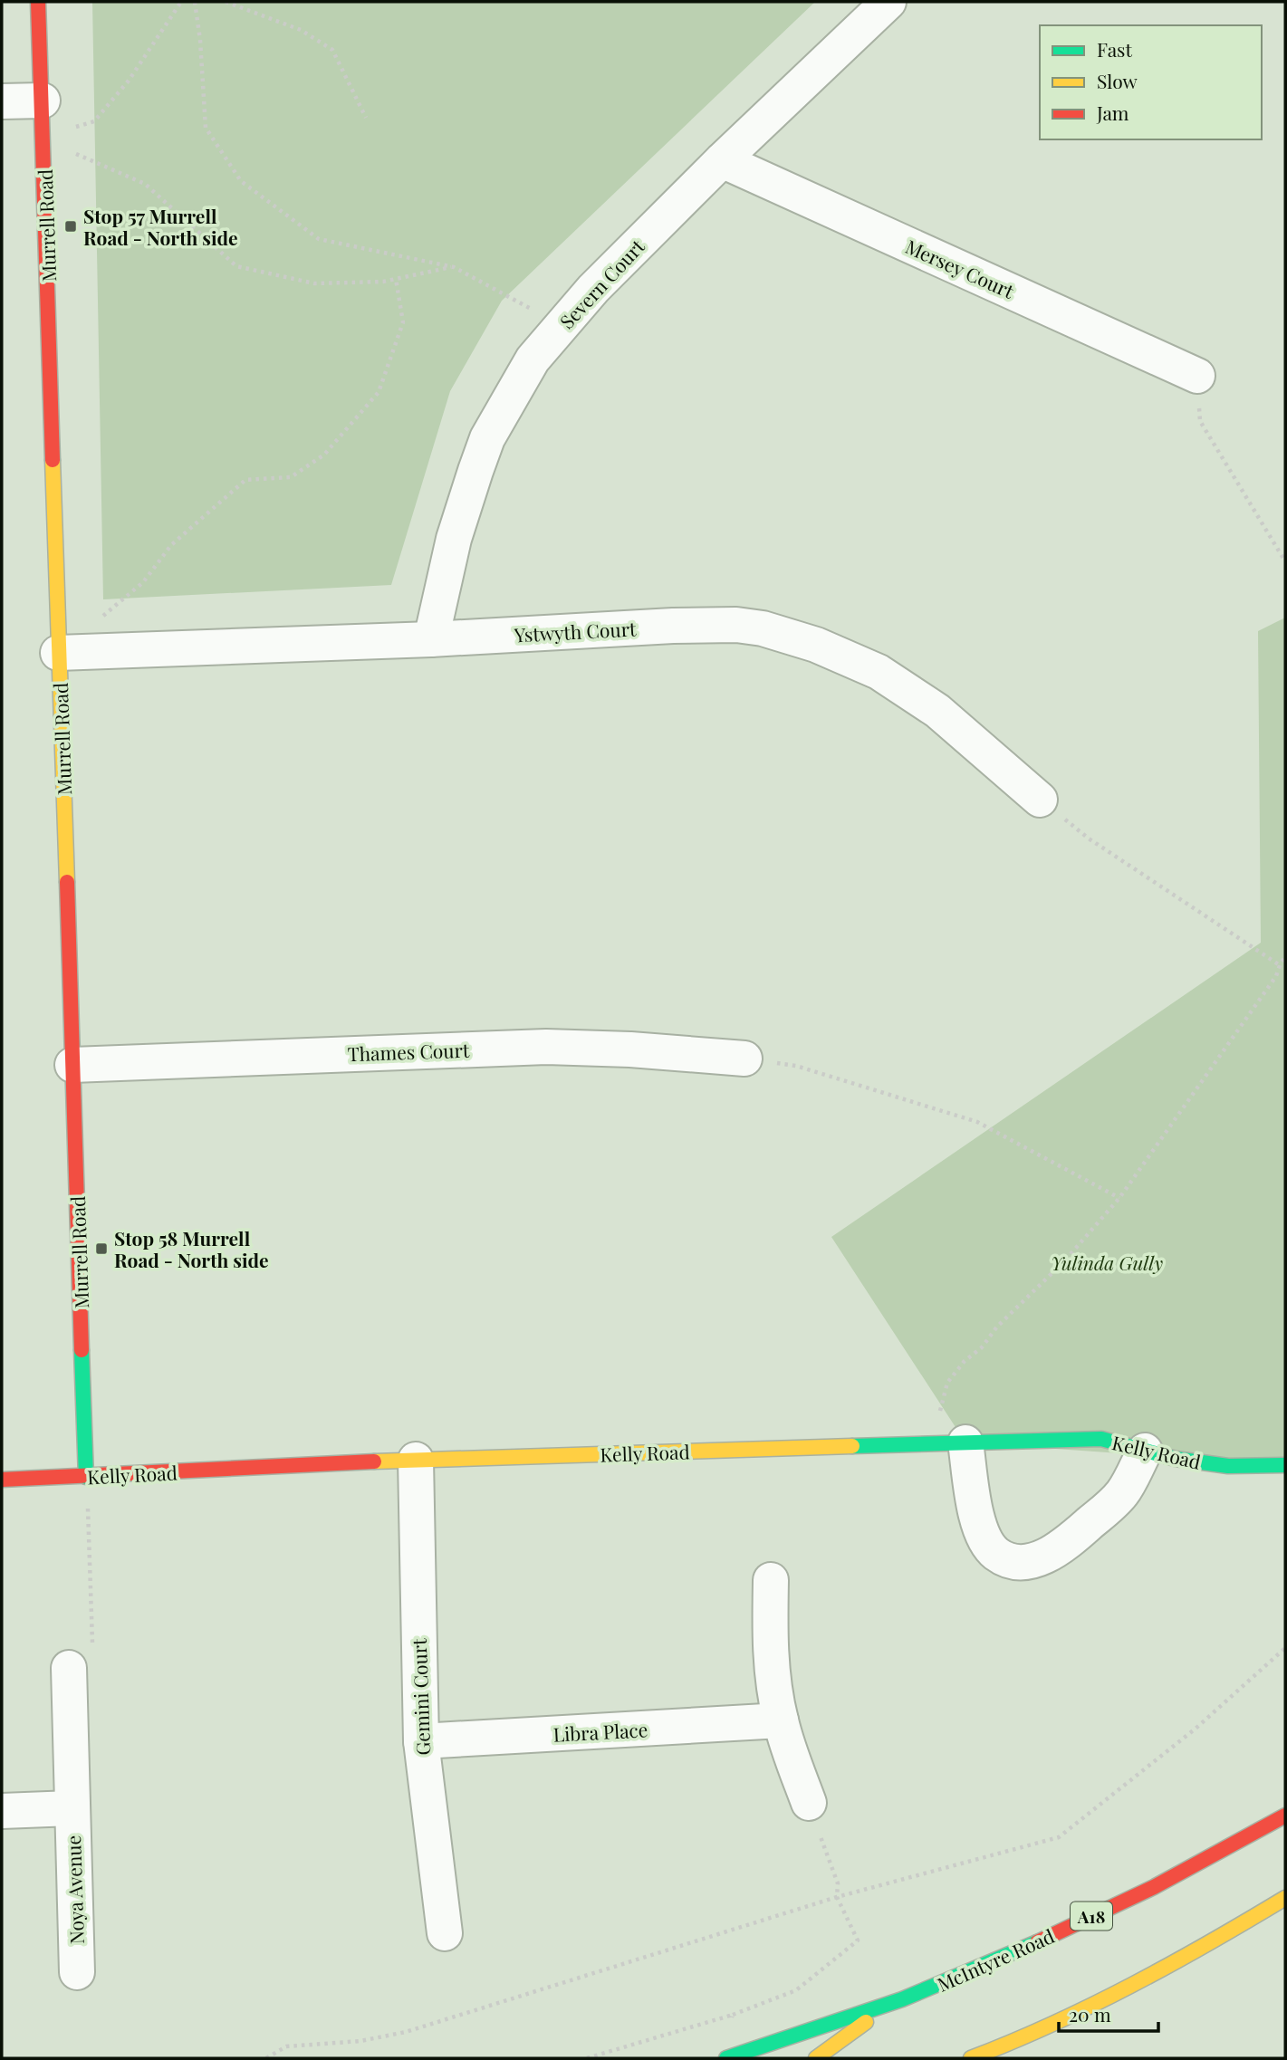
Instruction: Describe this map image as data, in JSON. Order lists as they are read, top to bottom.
{
  "streets": {
    "street": [
      "Murrell Road",
      "Mersey Court",
      "Severn Court",
      "Ystwyth Court",
      "Thames Court",
      "Kelly Road",
      "Gemini Court",
      "Libra Place",
      "Noya Avenue",
      "A18",
      "McIntyre Road"
    ]
  },
  "crossings": [
    ["Murrell Road", "Ystwyth Court"],
    ["Murrell Road", "Thames Court"],
    ["Murrell Road", "Kelly Road"],
    ["Mersey Court", "Severn Court"],
    ["Severn Court", "Ystwyth Court"],
    ["Kelly Road", "Gemini Court"],
    ["Gemini Court", "Libra Place"]
  ],
  "parks": ["Yulinda Gully"],
  "places": {
    "transit": ["Stop 57 Murrell Road - North side", "Stop 58 Murrell Road - North side"]
  },
  "legend": ["Fast", "Slow", "Jam"],
  "scale_bar": "20 m"
}
